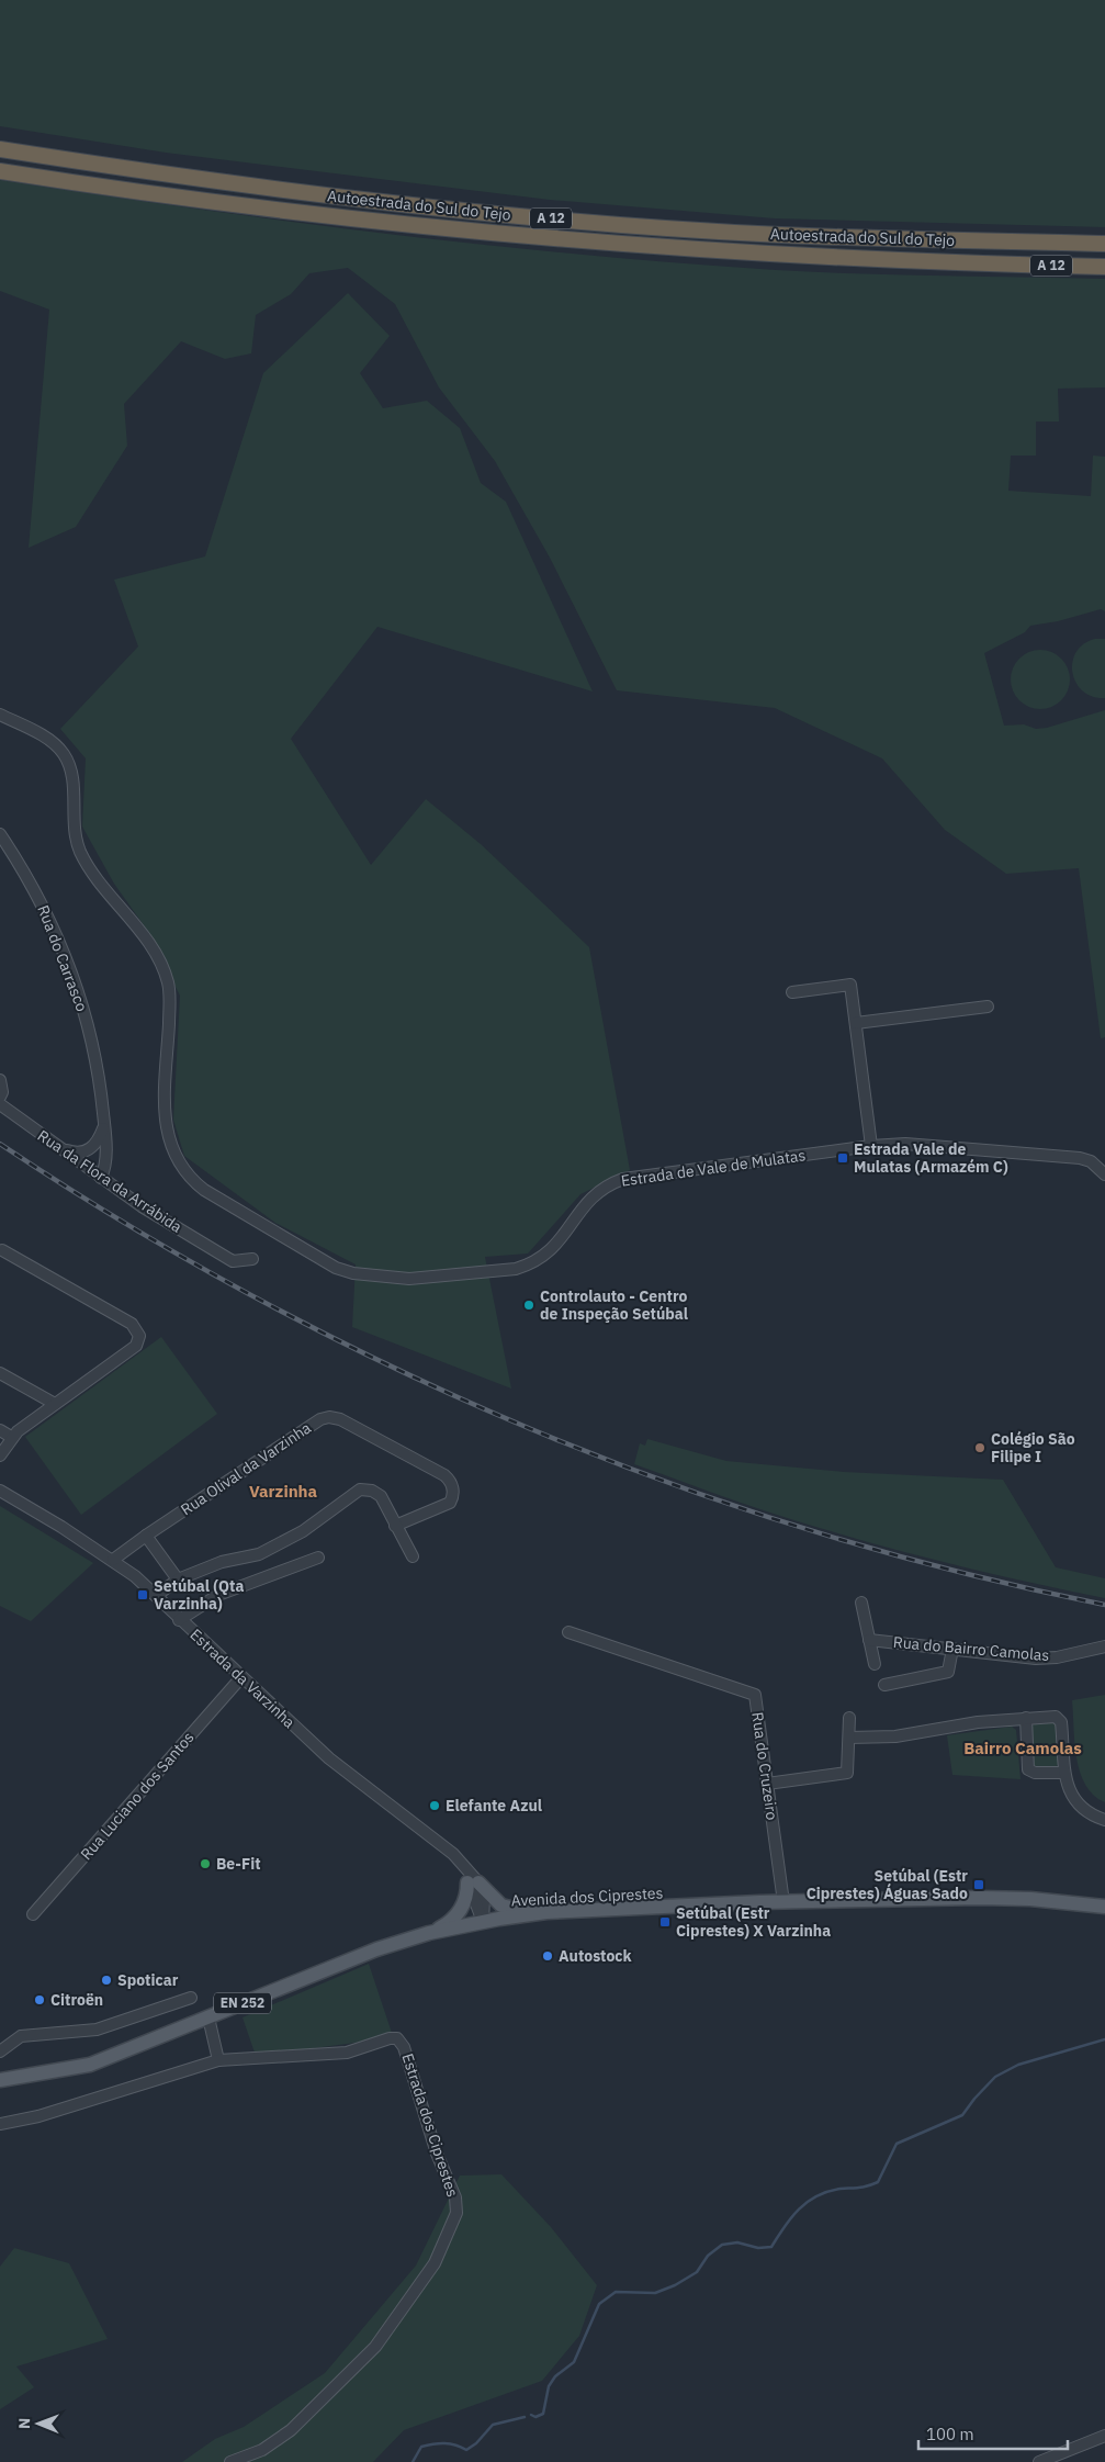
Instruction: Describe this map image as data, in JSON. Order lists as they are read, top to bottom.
{
  "streets": {
    "highway": ["Autoestrada do Sul do Tejo", "A 12"],
    "main road": ["Avenida dos Ciprestes", "EN 252"],
    "street": [
      "Rua do Carrasco",
      "Estrada de Vale de Mulatas",
      "Rua da Flora da Arrábida",
      "Rua Olival da Varzinha",
      "Rua do Bairro Camolas",
      "Estrada da Varzinha",
      "Rua do Cruzeiro",
      "Rua Luciano dos Santos",
      "Estrada dos Ciprestes"
    ]
  },
  "crossings": [
    ["Rua do Carrasco", "Rua da Flora da Arrábida"],
    ["Estrada da Varzinha", "Rua Luciano dos Santos"],
    ["Rua do Cruzeiro", "Avenida dos Ciprestes"]
  ],
  "districts": ["Varzinha", "Bairro Camolas"],
  "places": {
    "transit": [
      "Estrada Vale de Mulatas (Armazém C)",
      "Setúbal (Qta Varzinha)",
      "Setúbal (Estr Ciprestes) Águas Sado",
      "Setúbal (Estr Ciprestes) X Varzinha"
    ],
    "other": [
      "Controlauto - Centro de Inspeção Setúbal",
      "Colégio São Filipe I",
      "Elefante Azul",
      "Be-Fit",
      "Autostock",
      "Spoticar",
      "Citroën"
    ]
  },
  "scale_bar": "100 m",
  "north": "left"
}
